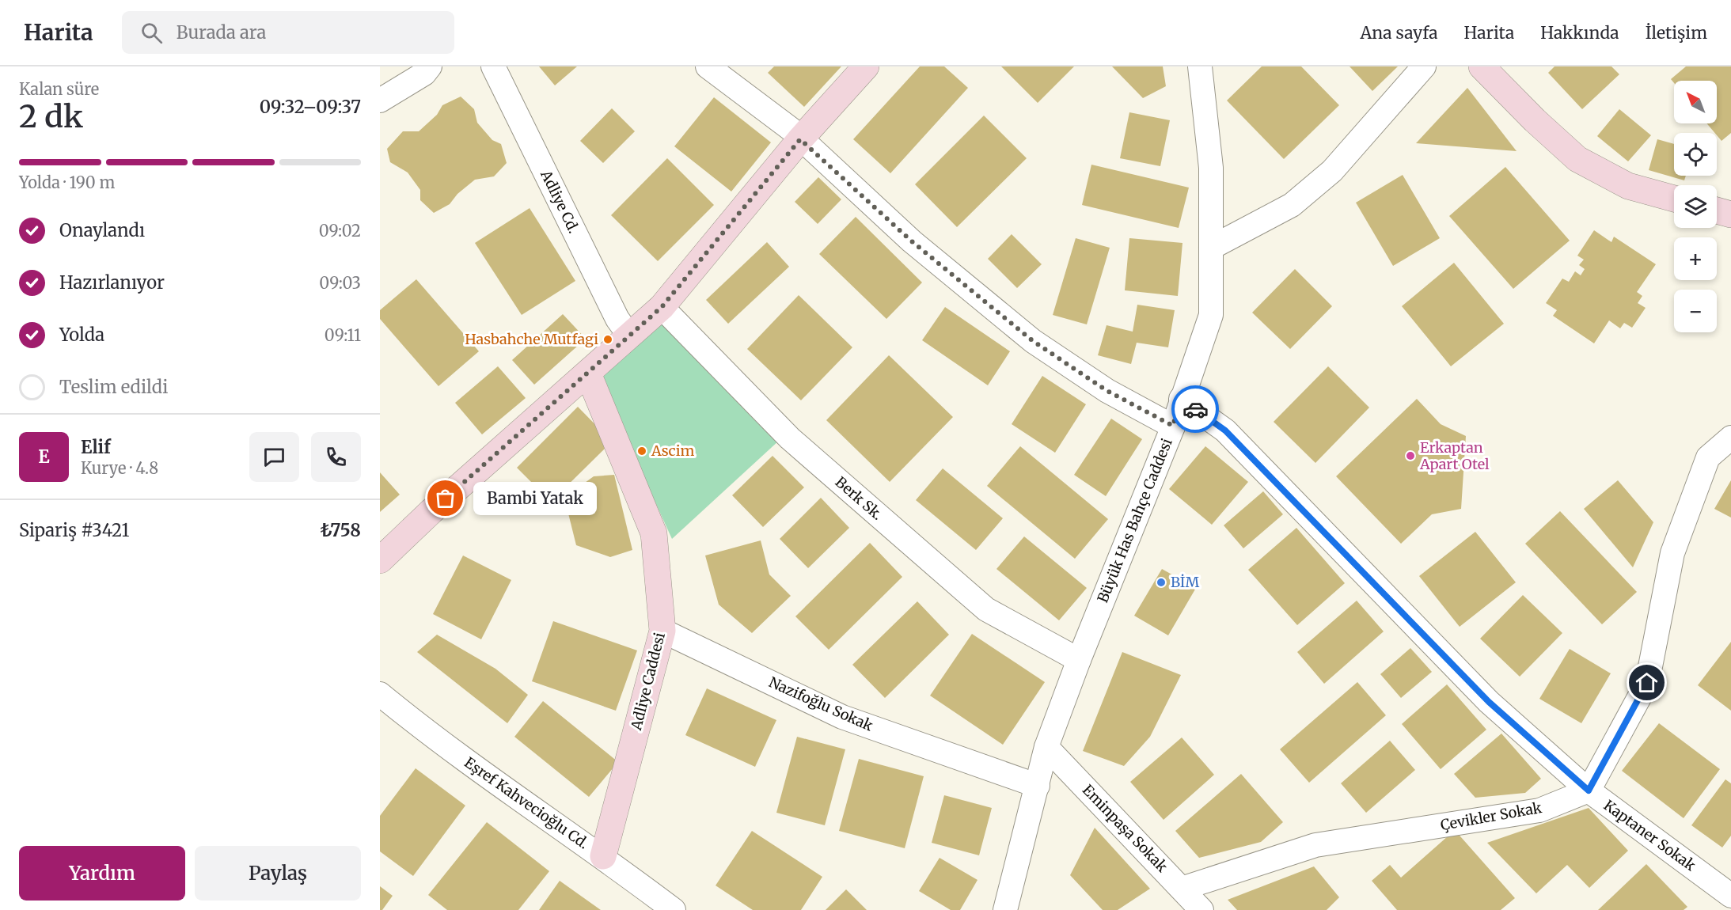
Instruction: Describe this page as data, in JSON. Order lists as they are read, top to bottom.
{
  "streets": {
    "street": [
      "Adliye Cd.",
      "Berk Sk.",
      "Büyük Has Bahçe Caddesi",
      "Adliye Caddesi",
      "Nazifoğlu Sokak",
      "Eşref Kahvecioğlu Cd.",
      "Çevikler Sokak",
      "Eminpaşa Sokak",
      "Kaptaner Sokak"
    ]
  },
  "crossings": [
    ["Berk Sk.", "Büyük Has Bahçe Caddesi"],
    ["Büyük Has Bahçe Caddesi", "Nazifoğlu Sokak"],
    ["Büyük Has Bahçe Caddesi", "Eminpaşa Sokak"],
    ["Büyük Has Bahçe Caddesi", "Kaptaner Sokak"],
    ["Adliye Caddesi", "Nazifoğlu Sokak"],
    ["Adliye Caddesi", "Eşref Kahvecioğlu Cd."],
    ["Çevikler Sokak", "Eminpaşa Sokak"],
    ["Çevikler Sokak", "Kaptaner Sokak"]
  ],
  "places": [
    "Hasbahche Mutfagi",
    "Ascim",
    "Erkaptan Apart Otel",
    "Bambi Yatak",
    "BİM"
  ],
  "north": "top left",
  "page": {
    "header": "Harita",
    "search": "Burada ara",
    "nav": [
      "Ana sayfa",
      "Harita",
      "Hakkında",
      "İletişim"
    ],
    "heading": ["2 dk", "Kalan süre", "09:32–09:37"],
    "panel": [
      "Elif",
      "Kurye · 4.8",
      "Sipariş #3421",
      "₺758"
    ],
    "map_buttons": ["+", "−"],
    "bar": "Yolda · 190 m",
    "list": [
      ["Onaylandı", "09:02"],
      ["Hazırlanıyor", "09:03"],
      ["Yolda", "09:11"],
      "Teslim edildi"
    ],
    "round": "E",
    "bubble": "Bambi Yatak",
    "buttons": ["Yardım", "Paylaş"]
  }
}
